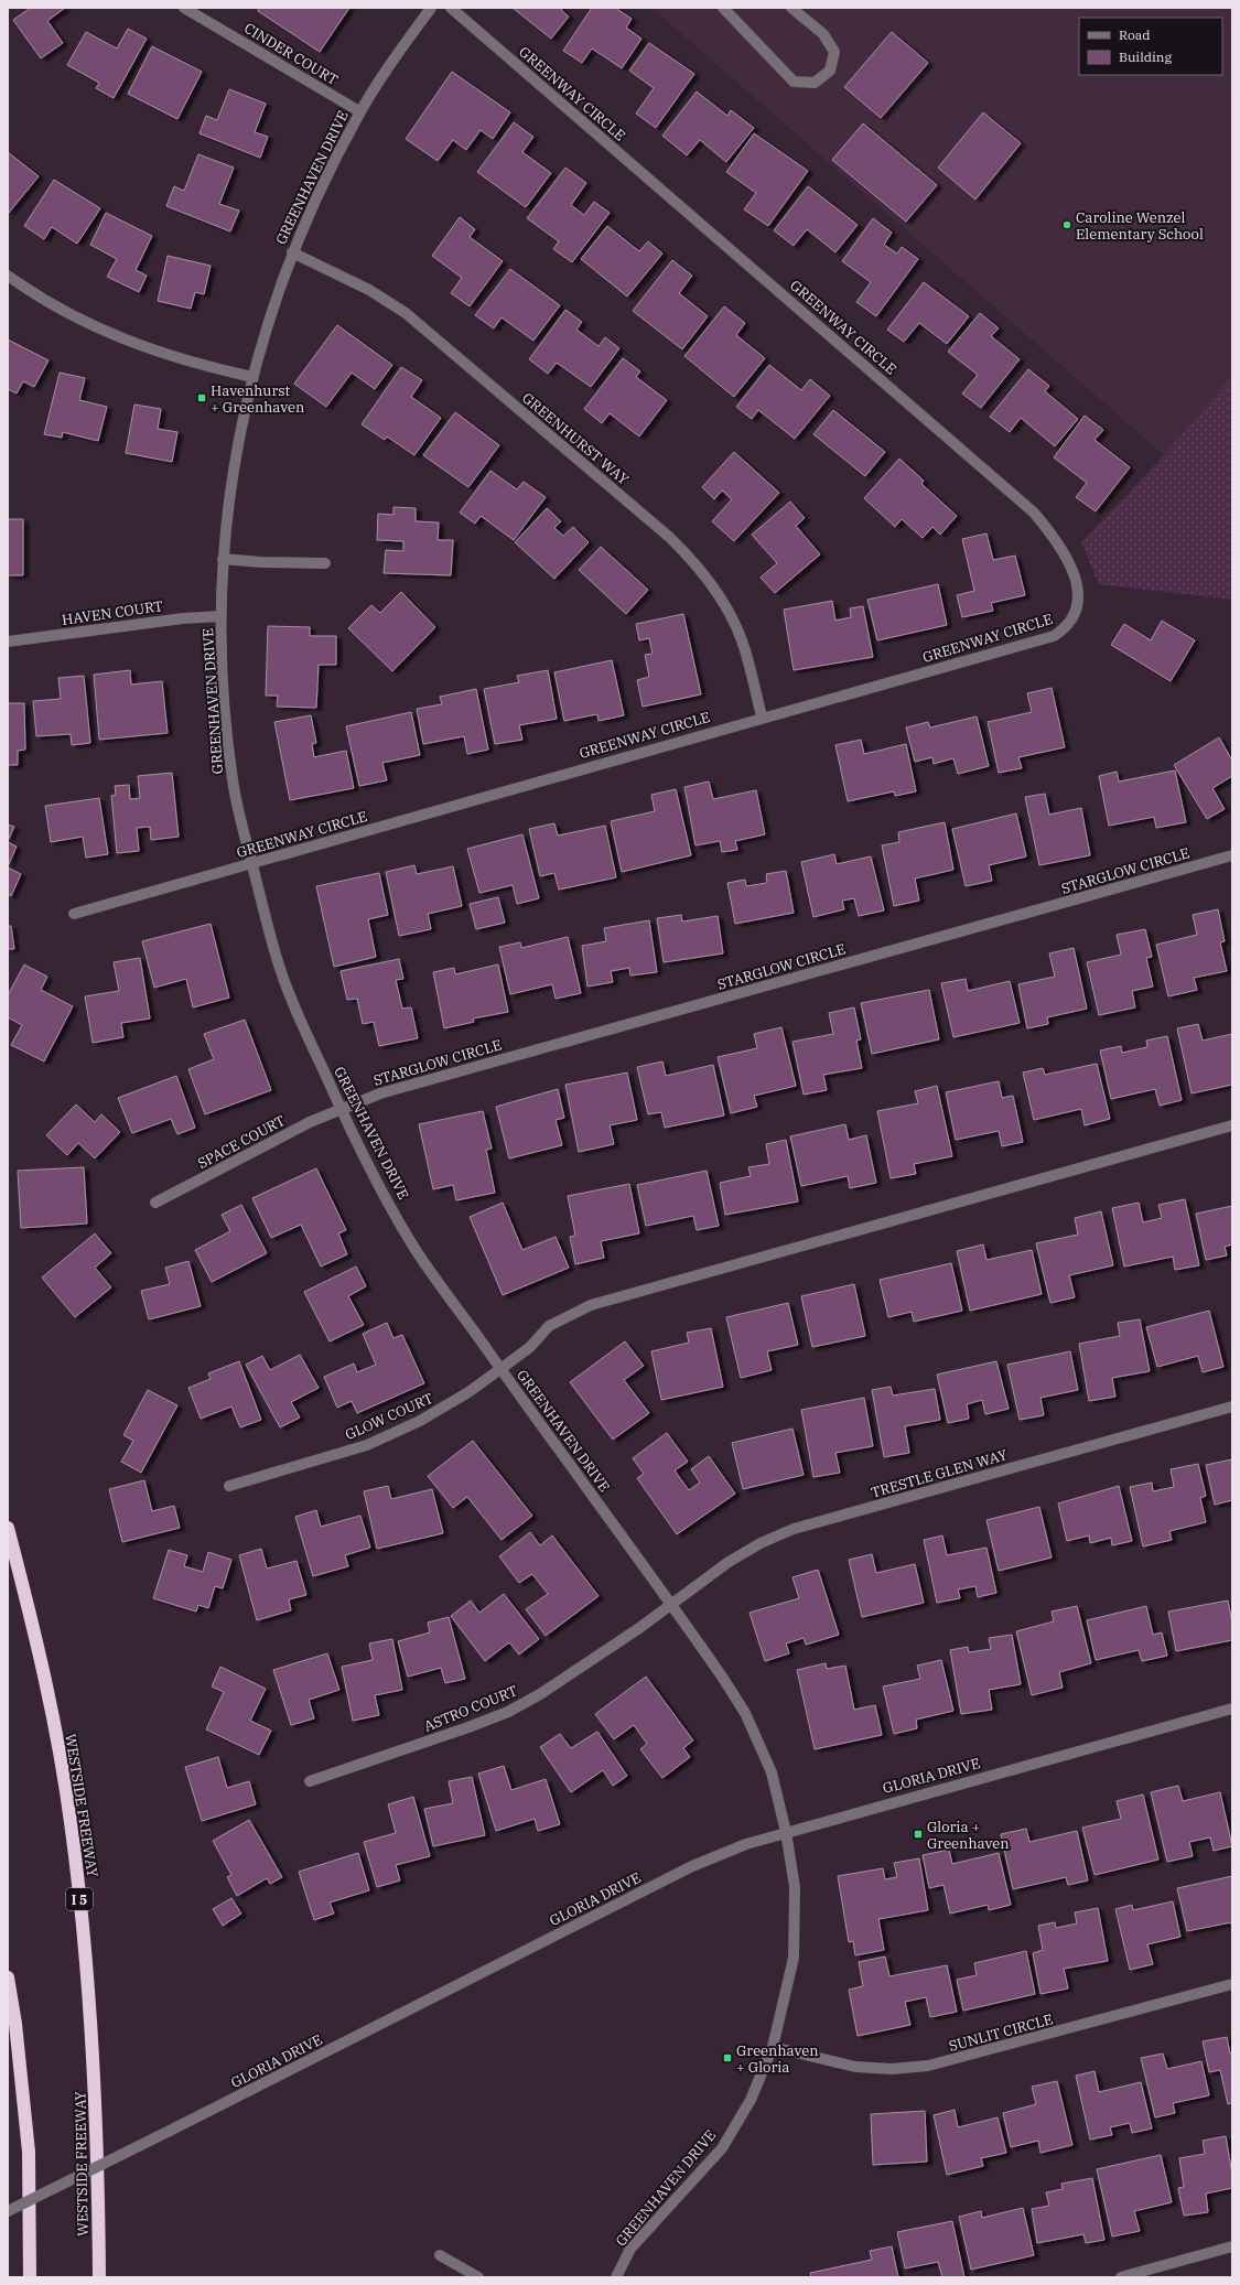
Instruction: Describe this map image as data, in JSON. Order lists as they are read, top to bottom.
{
  "streets": {
    "highway": ["WESTSIDE FREEWAY", "I 5"],
    "street": [
      "CINDER COURT",
      "GREENWAY CIRCLE",
      "GREENHAVEN DRIVE",
      "GREENHURST WAY",
      "HAVEN COURT",
      "STARGLOW CIRCLE",
      "SPACE COURT",
      "GLOW COURT",
      "TRESTLE GLEN WAY",
      "ASTRO COURT",
      "GLORIA DRIVE",
      "SUNLIT CIRCLE"
    ]
  },
  "crossings": [
    ["CINDER COURT", "GREENHAVEN DRIVE"],
    ["GREENWAY CIRCLE", "GREENHAVEN DRIVE"],
    ["GREENWAY CIRCLE", "GREENHURST WAY"],
    ["GREENHAVEN DRIVE", "GREENHURST WAY"],
    ["GREENHAVEN DRIVE", "HAVEN COURT"],
    ["GREENHAVEN DRIVE", "STARGLOW CIRCLE"],
    ["GREENHAVEN DRIVE", "SPACE COURT"],
    ["GREENHAVEN DRIVE", "GLOW COURT"],
    ["GREENHAVEN DRIVE", "TRESTLE GLEN WAY"],
    ["GREENHAVEN DRIVE", "ASTRO COURT"],
    ["GREENHAVEN DRIVE", "GLORIA DRIVE"],
    ["GREENHAVEN DRIVE", "SUNLIT CIRCLE"],
    ["STARGLOW CIRCLE", "SPACE COURT"],
    ["TRESTLE GLEN WAY", "ASTRO COURT"]
  ],
  "places": {
    "other": ["Caroline Wenzel Elementary School"],
    "transit": ["Havenhurst + Greenhaven", "Gloria + Greenhaven", "Greenhaven + Gloria"]
  },
  "legend": ["Road", "Building"]
}
